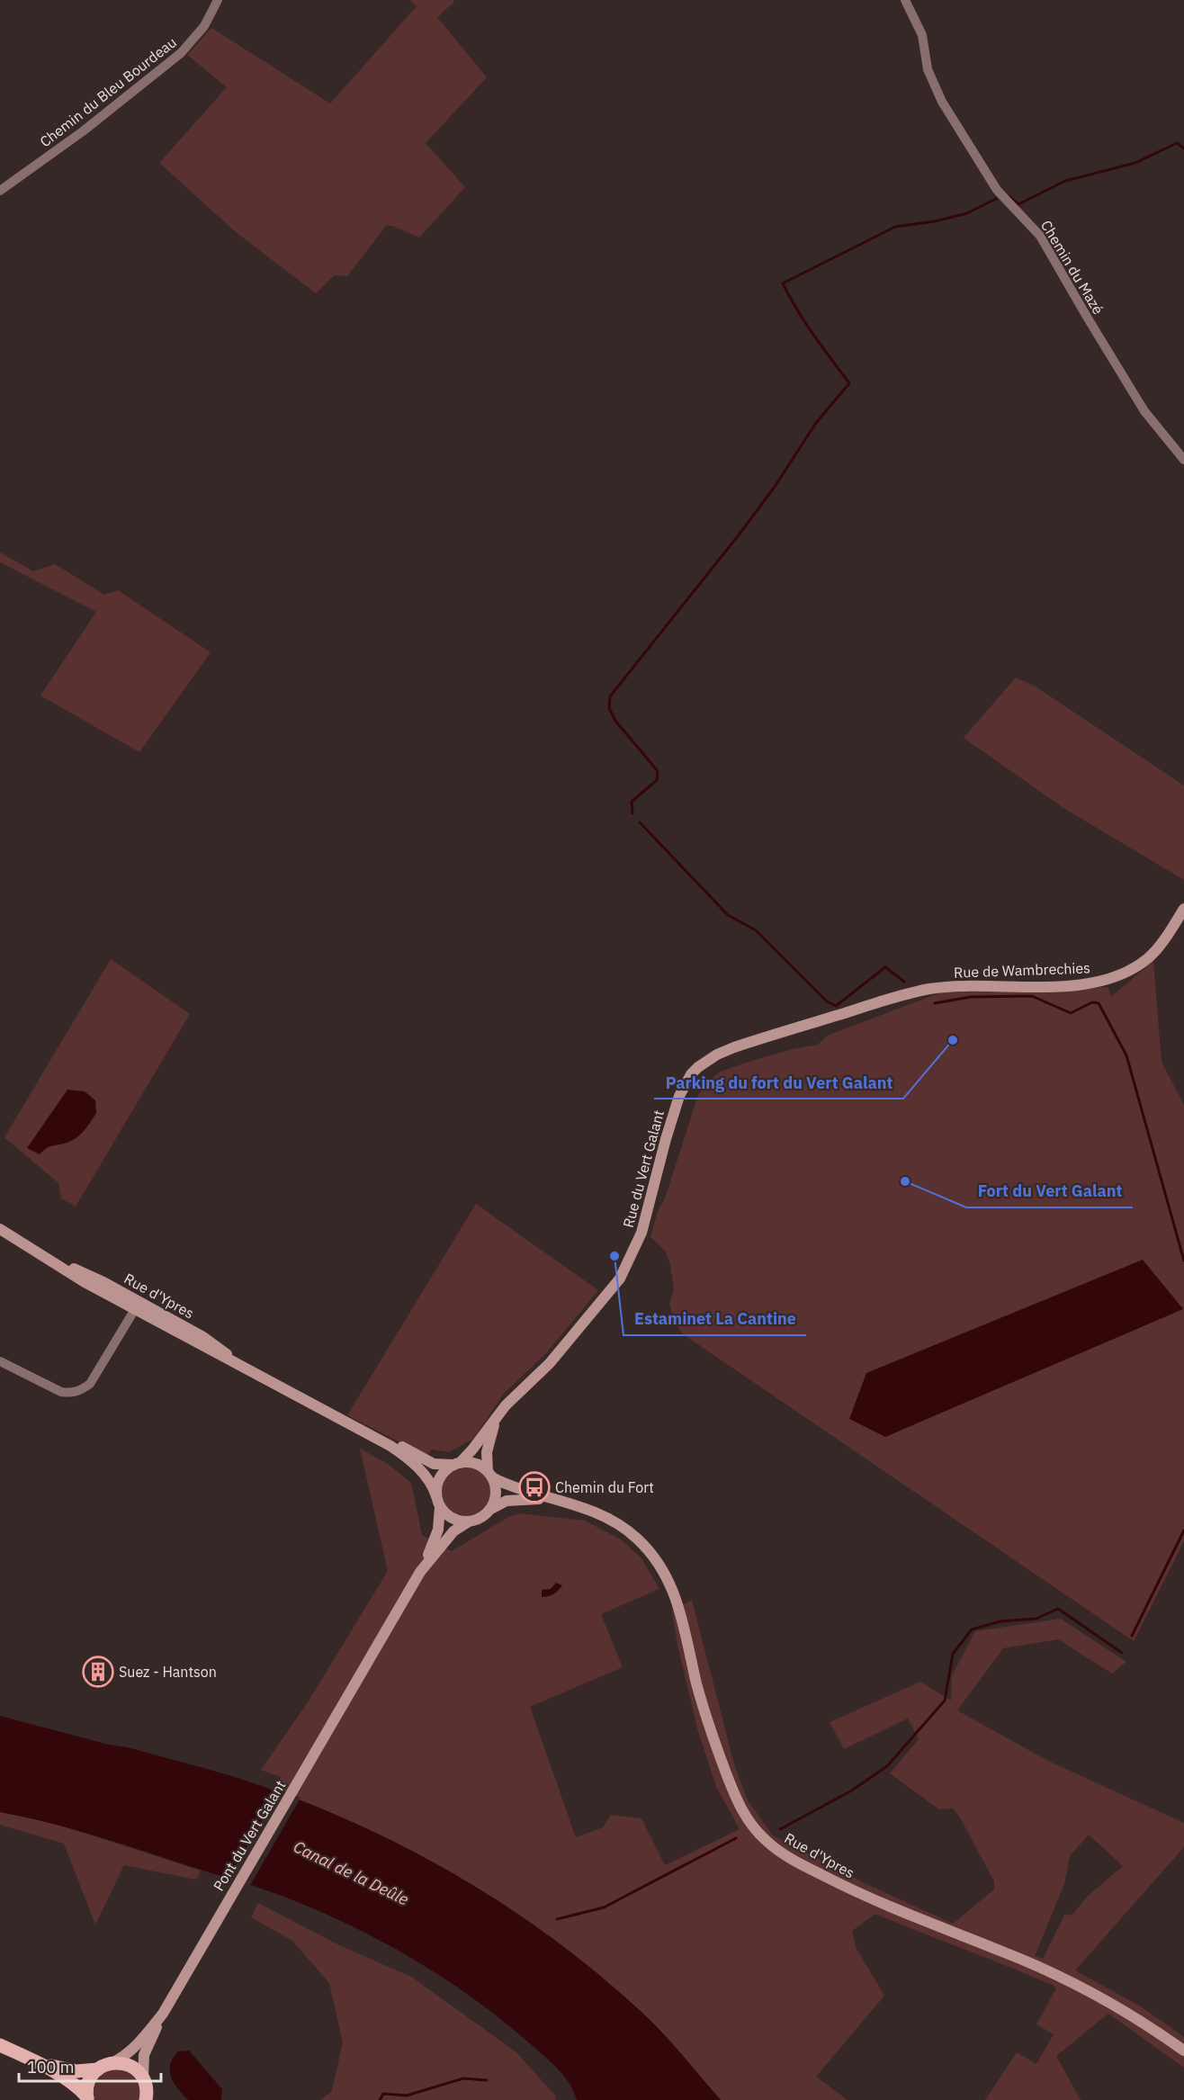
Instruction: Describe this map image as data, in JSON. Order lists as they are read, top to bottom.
{
  "streets": {
    "main road": [
      "Rue de Wambrechies",
      "Rue du Vert Galant",
      "Rue d'Ypres",
      "Pont du Vert Galant"
    ],
    "street": ["Chemin du Bleu Bourdeau", "Chemin du Mazé"]
  },
  "crossings": [
    ["Rue de Wambrechies", "Rue du Vert Galant"],
    ["Rue du Vert Galant", "Rue d'Ypres"]
  ],
  "water": ["Canal de la Deûle"],
  "places": {
    "other": ["Parking du fort du Vert Galant", "Fort du Vert Galant", "Estaminet La Cantine"],
    "bus stop": ["Chemin du Fort"],
    "building": ["Suez - Hantson"]
  },
  "scale_bar": "100 m"
}
